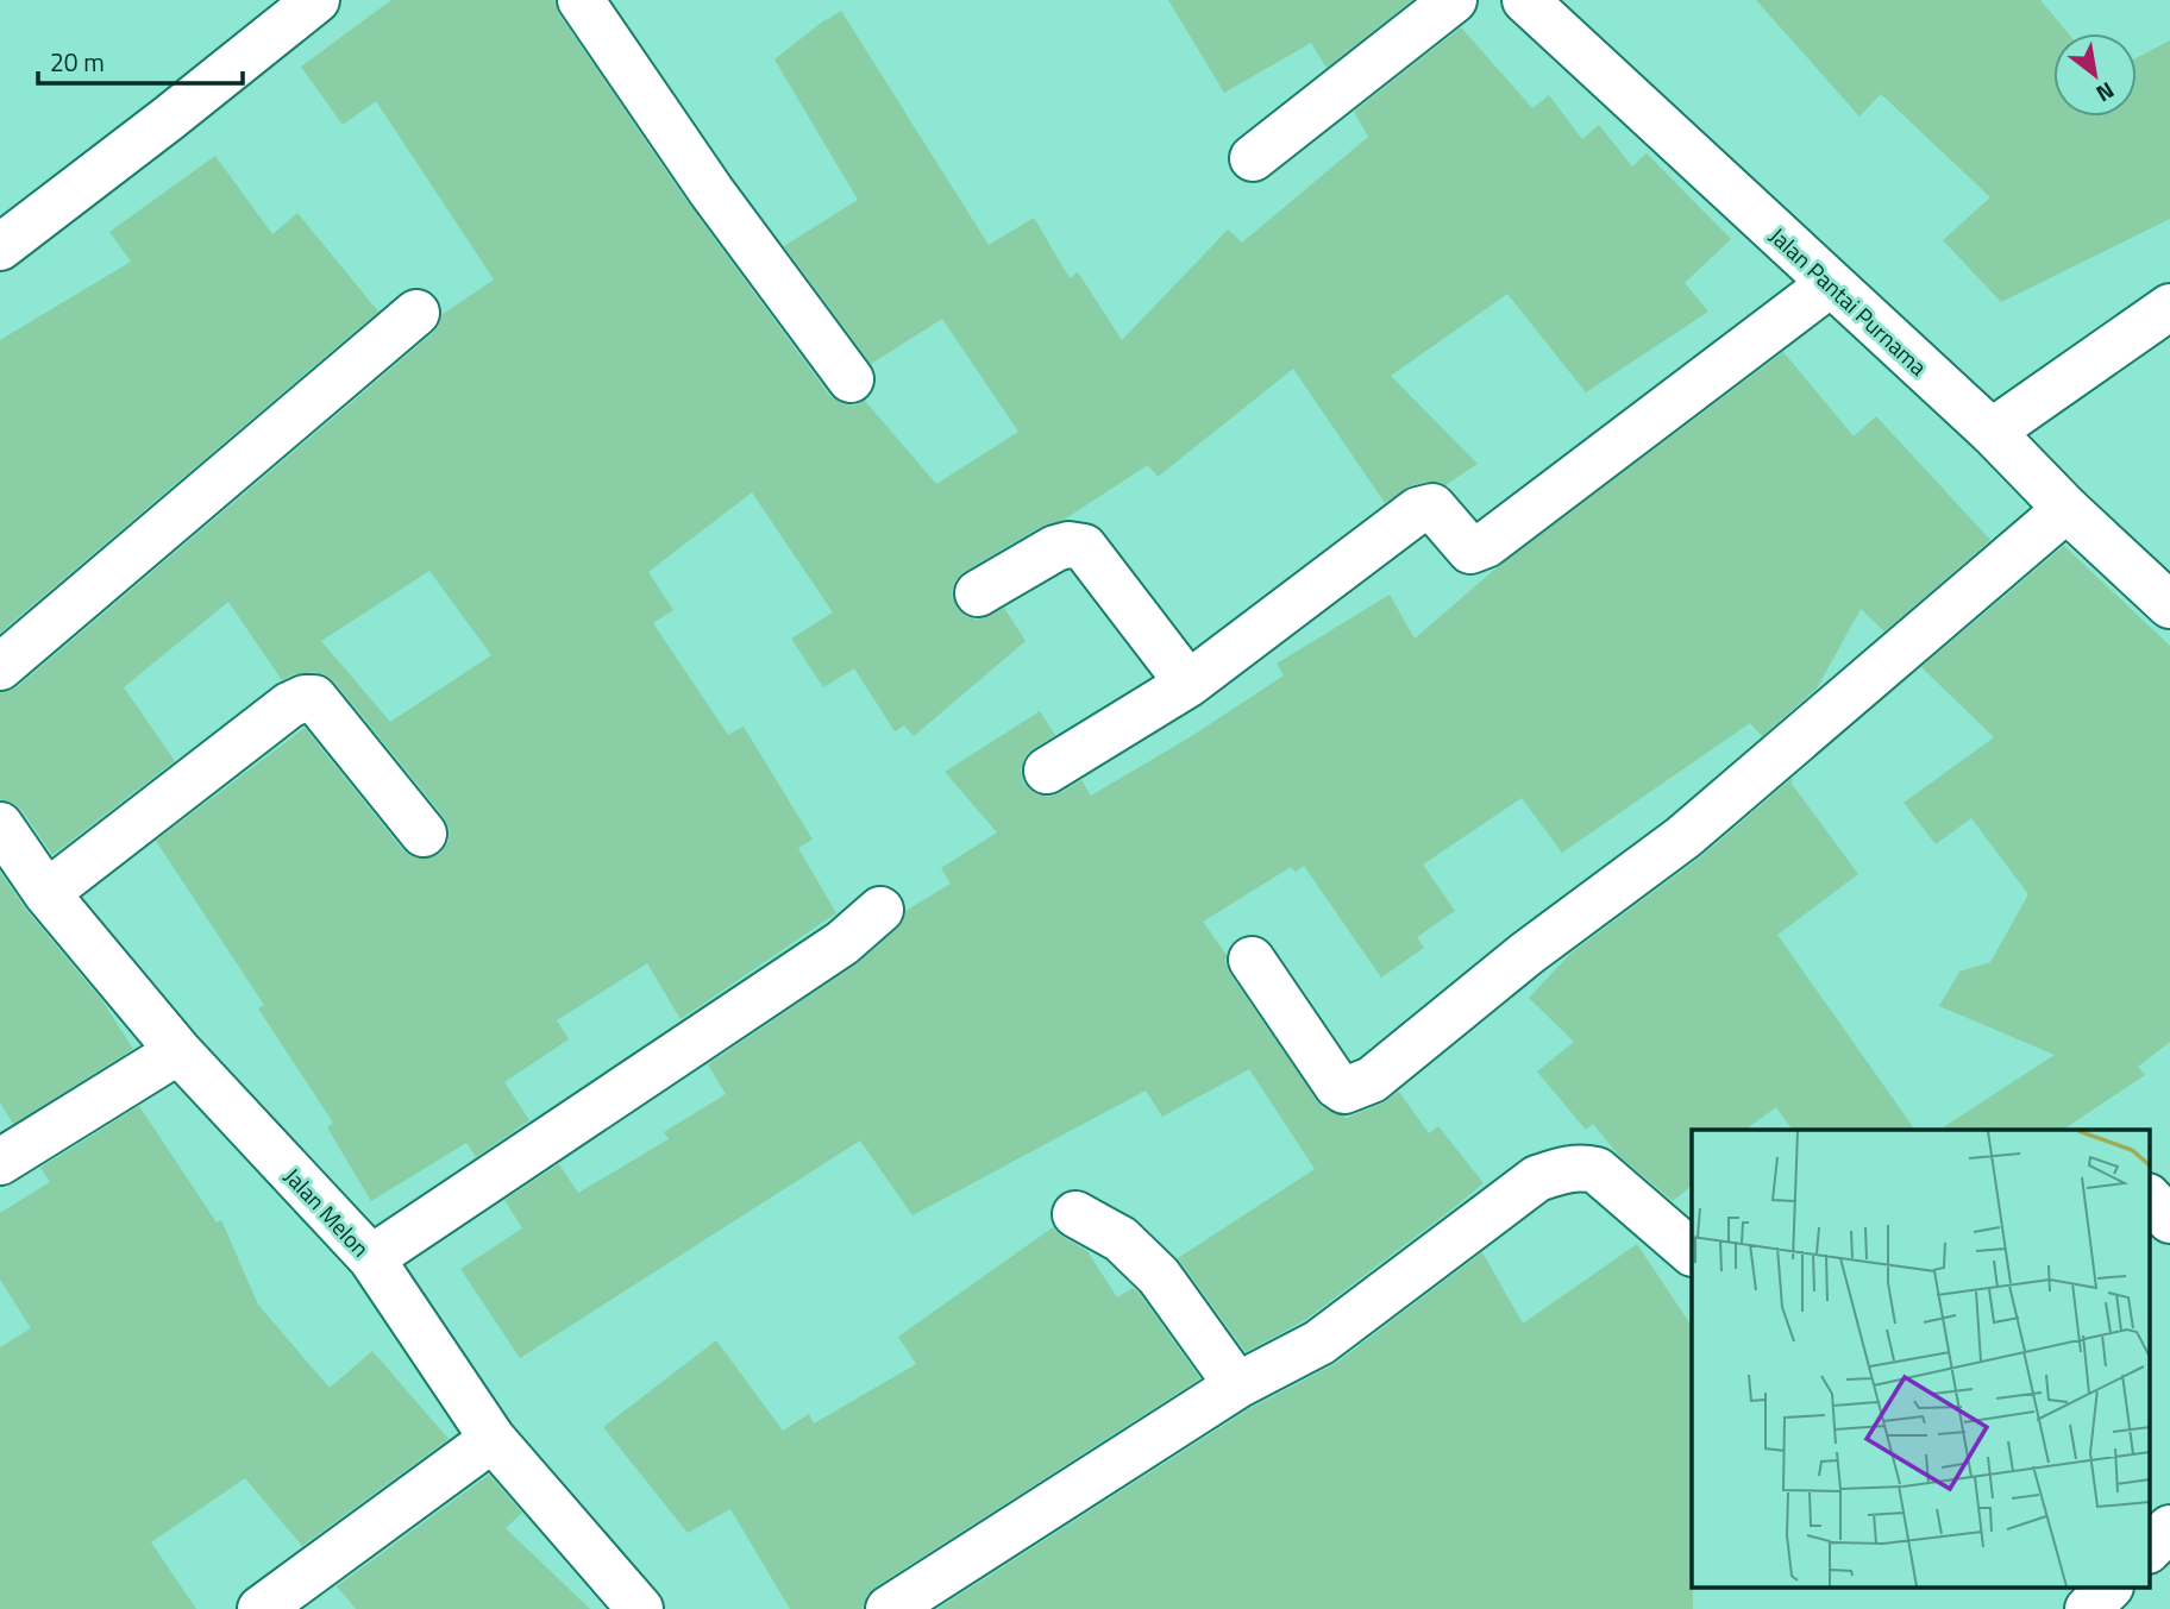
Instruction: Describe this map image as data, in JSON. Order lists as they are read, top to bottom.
{
  "streets": {
    "street": ["Jalan Pantai Purnama", "Jalan Melon"]
  },
  "scale_bar": "20 m",
  "north": "bottom right"
}
